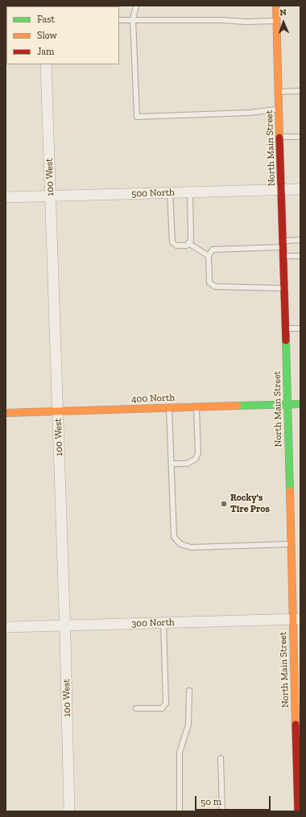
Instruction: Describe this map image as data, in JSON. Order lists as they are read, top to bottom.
{
  "streets": {
    "main road": ["North Main Street", "400 North"],
    "street": ["100 West", "500 North", "300 North"]
  },
  "crossings": [
    ["North Main Street", "500 North"],
    ["North Main Street", "400 North"],
    ["North Main Street", "300 North"],
    ["100 West", "500 North"],
    ["100 West", "400 North"],
    ["100 West", "300 North"]
  ],
  "places": ["Rocky's Tire Pros"],
  "legend": ["Fast", "Slow", "Jam"],
  "scale_bar": "50 m",
  "north": "top"
}
